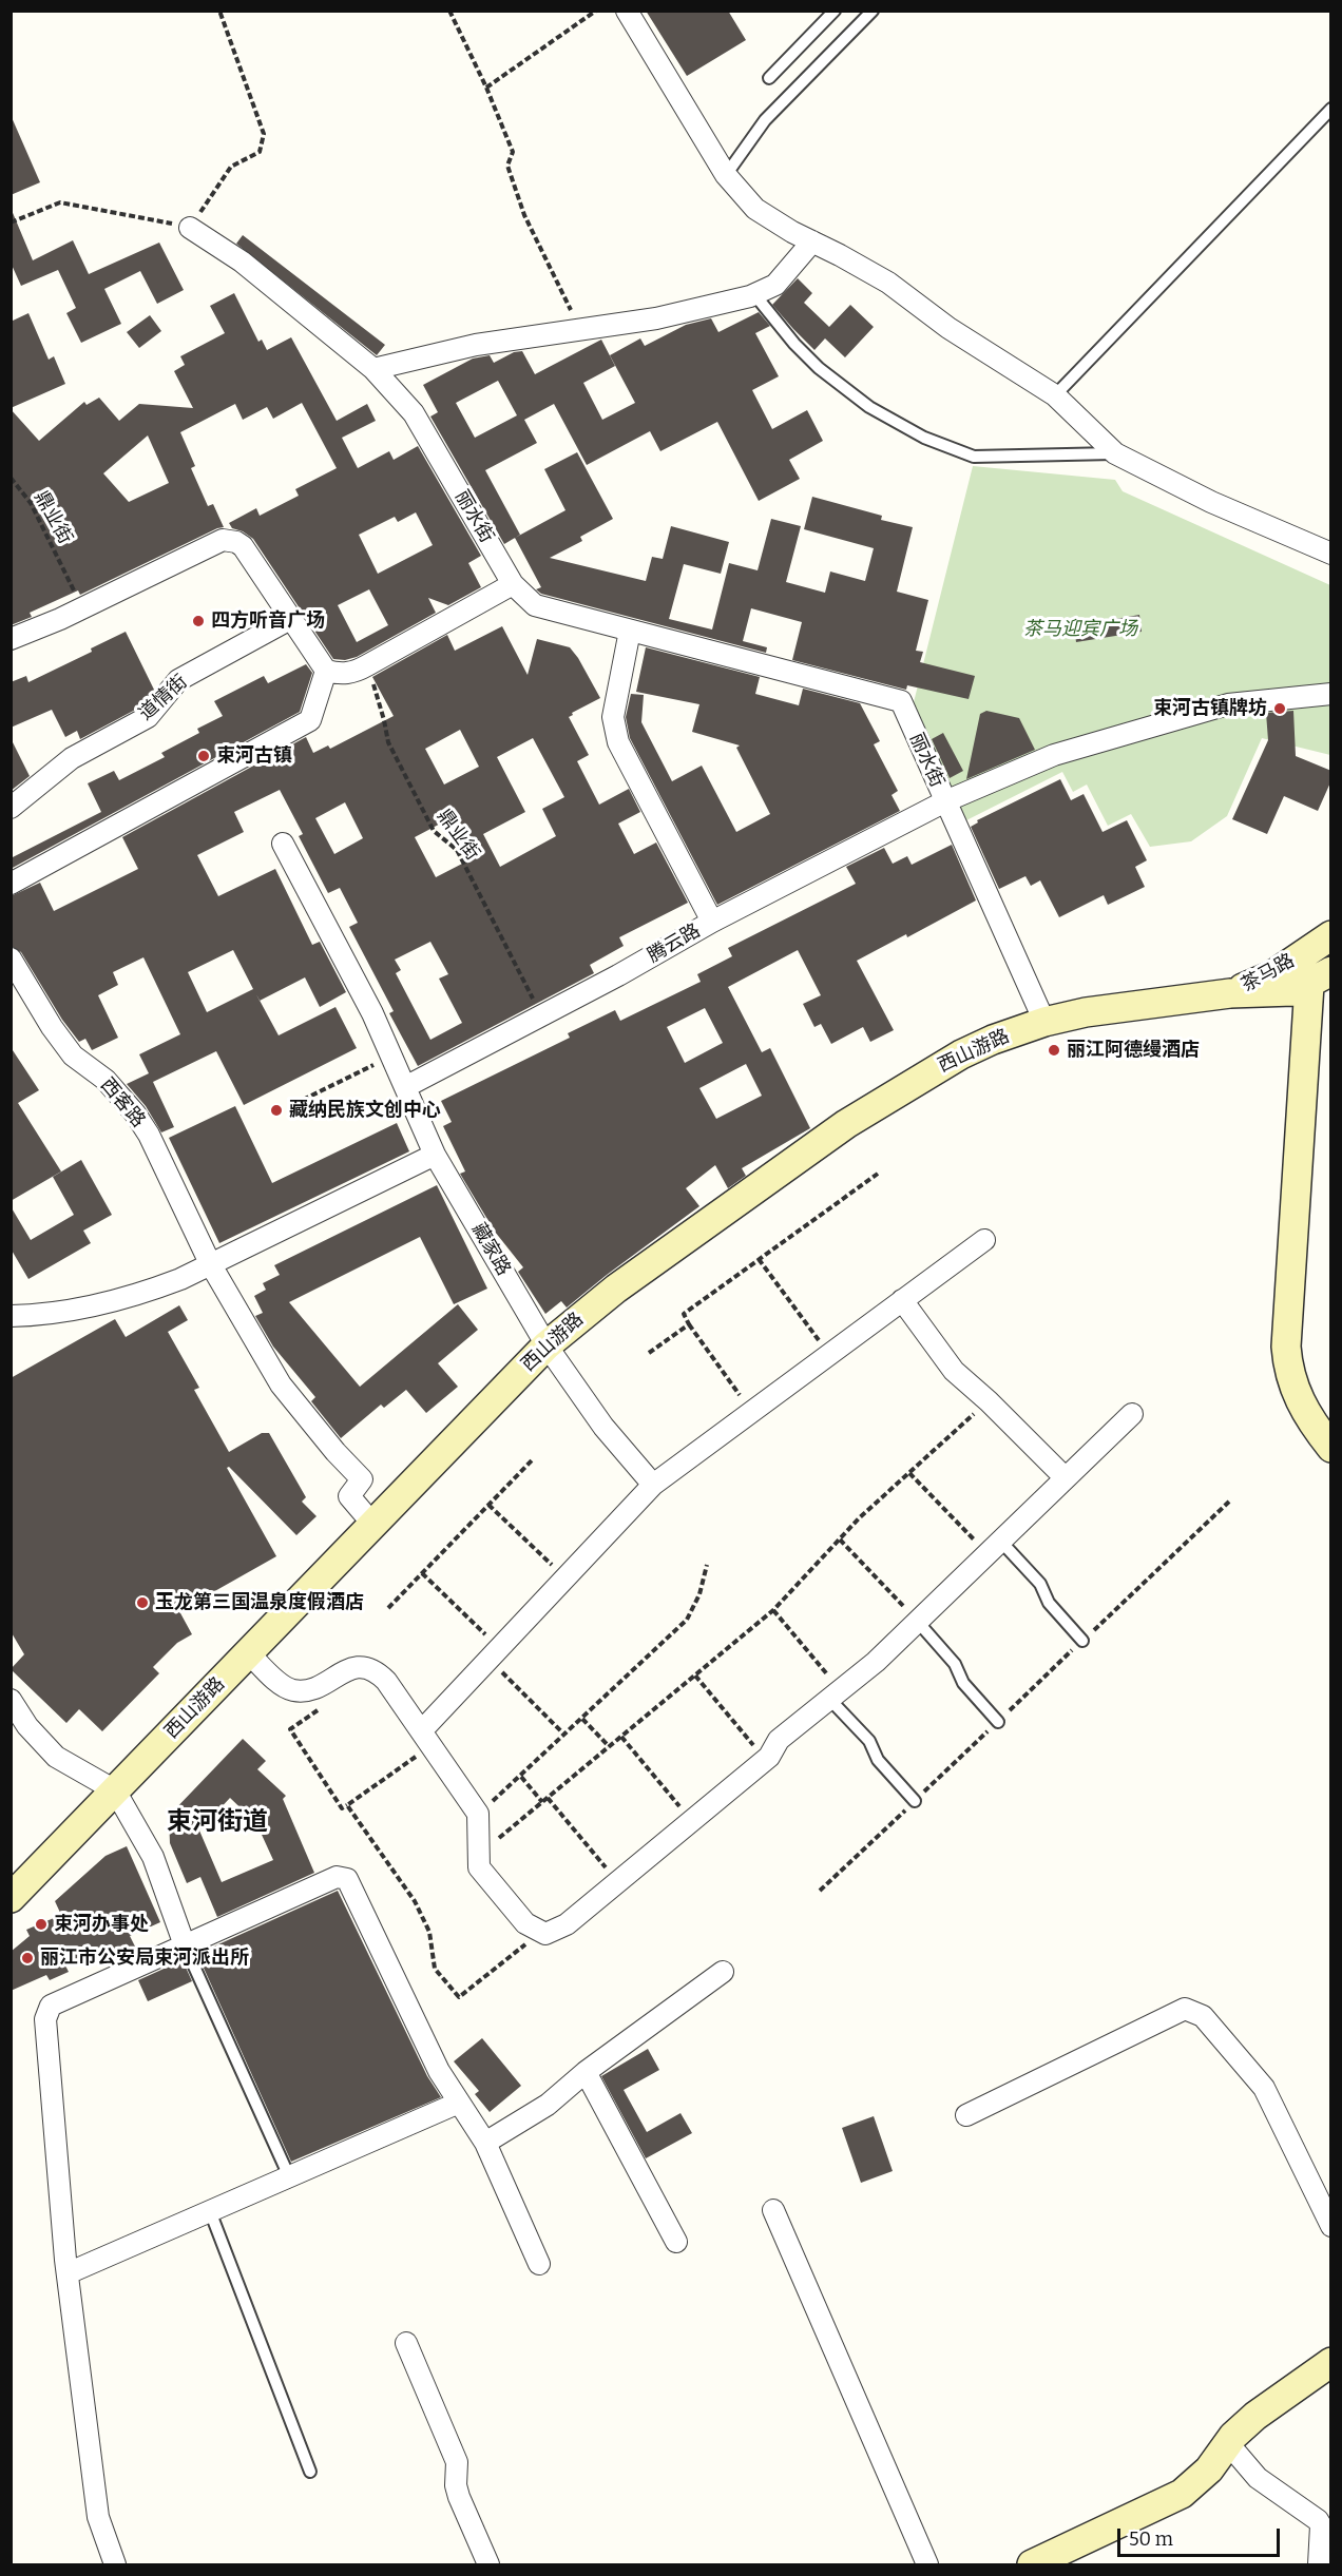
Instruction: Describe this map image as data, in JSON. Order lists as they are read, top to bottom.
{
  "streets": {
    "street": [
      "丽水街",
      "道情街",
      "腾云路",
      "茶马路",
      "西山游路",
      "西客路",
      "藏家路"
    ],
    "path": ["鼎业街"]
  },
  "crossings": [
    ["丽水街", "腾云路"],
    ["鼎业街", "腾云路"],
    ["腾云路", "藏家路"],
    ["茶马路", "西山游路"],
    ["西山游路", "西客路"],
    ["西山游路", "藏家路"]
  ],
  "districts": ["束河街道"],
  "parks": ["茶马迎宾广场"],
  "places": [
    "四方听音广场",
    "束河古镇牌坊",
    "束河古镇",
    "丽江阿德缦酒店",
    "藏纳民族文创中心",
    "玉龙第三国温泉度假酒店",
    "束河办事处",
    "丽江市公安局束河派出所"
  ],
  "scale_bar": "50 m"
}
